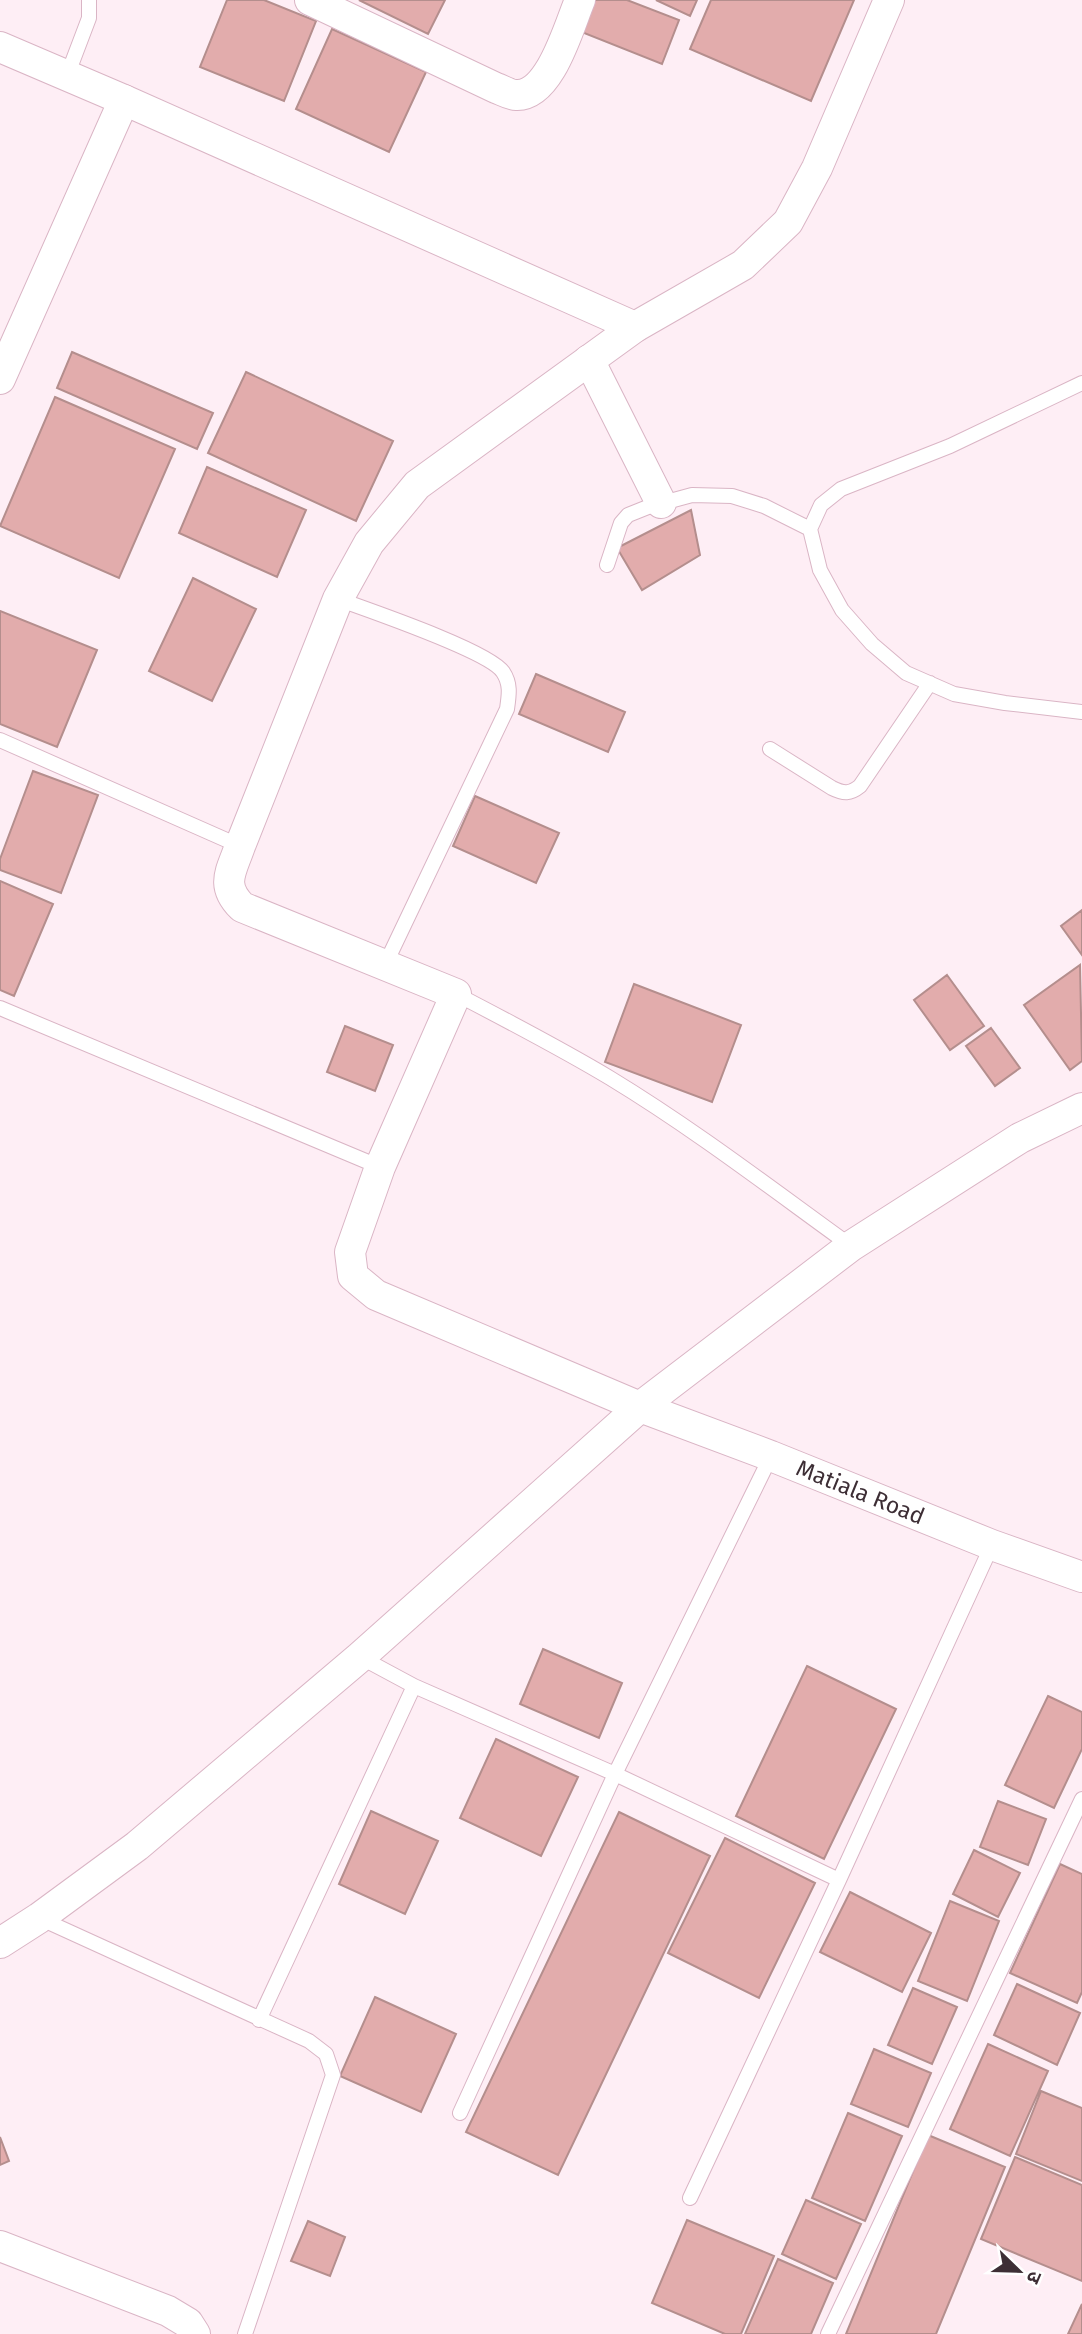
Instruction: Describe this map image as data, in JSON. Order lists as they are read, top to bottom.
{
  "streets": {
    "street": ["Matiala Road"]
  },
  "north": "bottom right"
}
